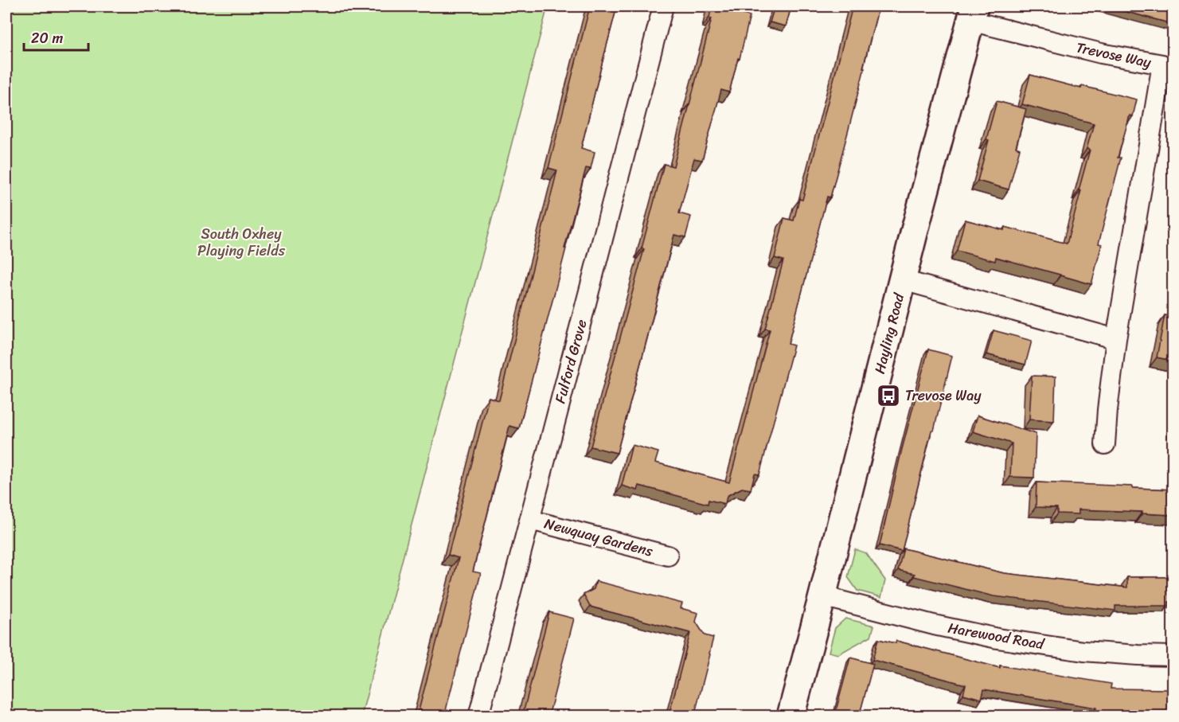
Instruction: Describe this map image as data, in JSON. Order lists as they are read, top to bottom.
{
  "streets": {
    "street": [
      "Trevose Way",
      "Hayling Road",
      "Fulford Grove",
      "Newquay Gardens",
      "Harewood Road"
    ]
  },
  "crossings": [
    ["Trevose Way", "Hayling Road"],
    ["Hayling Road", "Harewood Road"],
    ["Fulford Grove", "Newquay Gardens"]
  ],
  "parks": ["South Oxhey Playing Fields"],
  "places": {
    "bus stop": ["Trevose Way"]
  },
  "scale_bar": "20 m"
}
